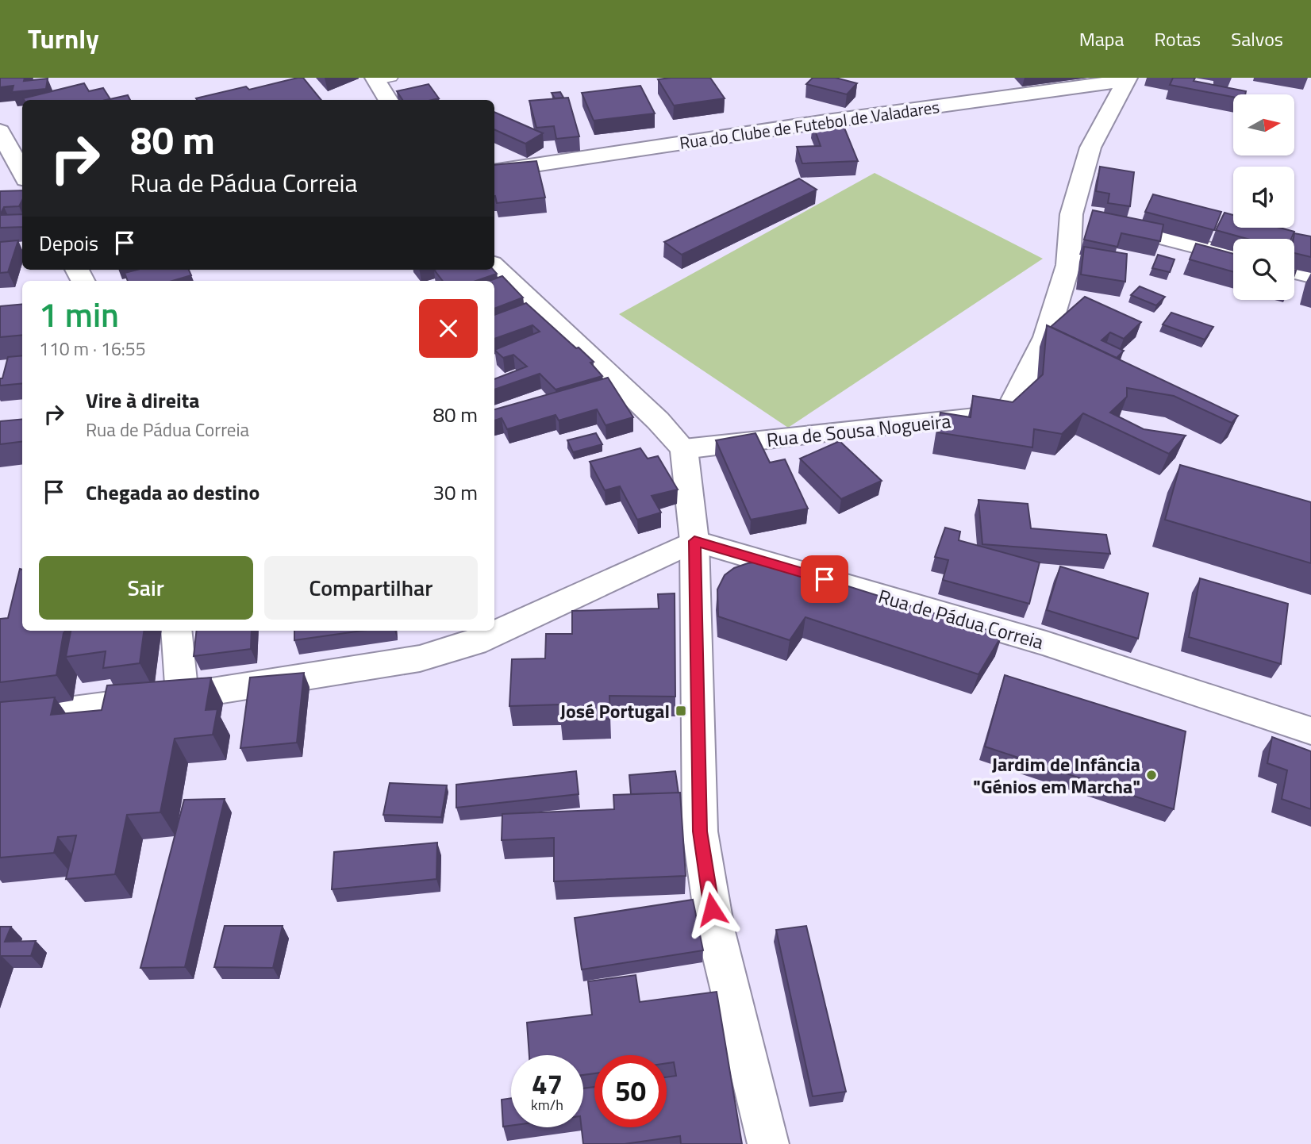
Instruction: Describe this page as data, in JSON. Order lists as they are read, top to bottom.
{
  "streets": {
    "street": ["Rua do Clube de Futebol de Valadares", "Rua de Sousa Nogueira", "Rua de Pádua Correia"]
  },
  "crossings": [
    ["Rua do Clube de Futebol de Valadares", "Rua de Sousa Nogueira"]
  ],
  "places": {
    "transit": ["José Portugal"],
    "other": ["Jardim de Infância \"Génios em Marcha\""]
  },
  "north": "right",
  "page": {
    "header": "Turnly",
    "nav": ["Mapa", "Rotas", "Salvos"],
    "turn": ["80 m", "Rua de Pádua Correia"],
    "then": "Depois",
    "heading": ["1 min", "110 m · 16:55"],
    "list": [
      {
        "name": "Vire à direita",
        "note": "Rua de Pádua Correia",
        "value": "80 m"
      },
      {
        "name": "Chegada ao destino",
        "value": "30 m"
      }
    ],
    "buttons": ["Sair", "Compartilhar"],
    "speed": "47 km/h",
    "limit": "50"
  }
}
